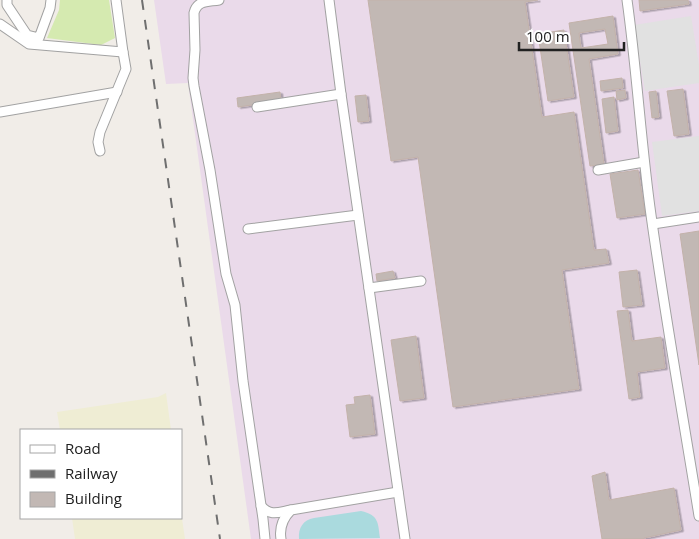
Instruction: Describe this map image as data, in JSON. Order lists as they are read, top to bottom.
{
  "legend": ["Road", "Railway", "Building"],
  "scale_bar": "100 m"
}
